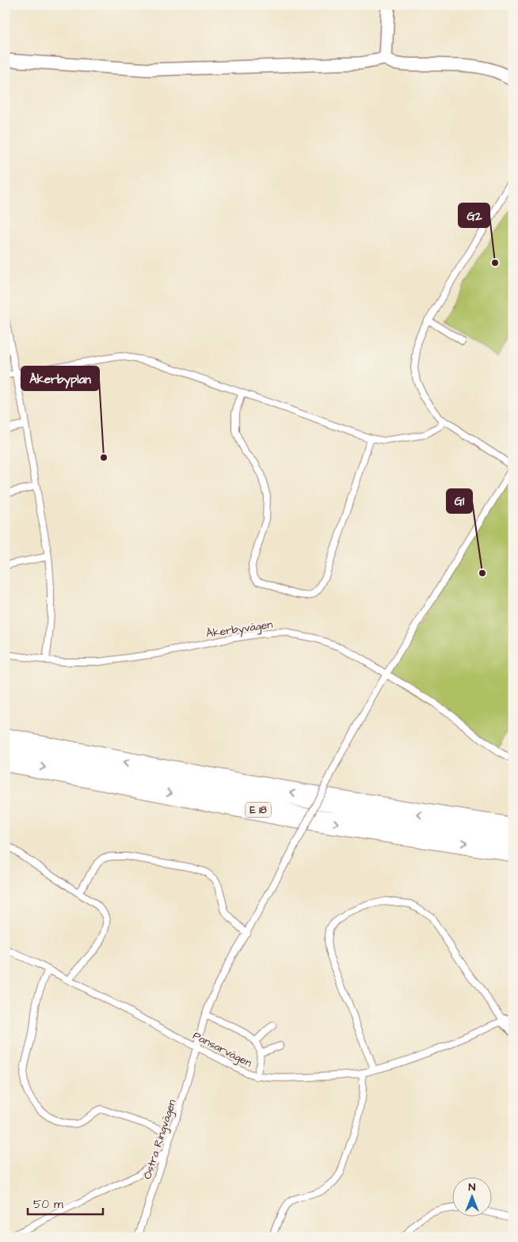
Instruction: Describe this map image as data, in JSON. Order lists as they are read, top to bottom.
{
  "streets": {
    "highway": ["E 18"],
    "lane": ["Åkerbyvägen", "Pansarvägen", "Östra Ringvägen"]
  },
  "crossings": [
    ["Åkerbyvägen", "Östra Ringvägen"],
    ["Pansarvägen", "Östra Ringvägen"]
  ],
  "places": ["G2", "Åkerbyplan", "G1"],
  "scale_bar": "50 m",
  "north": "top"
}
